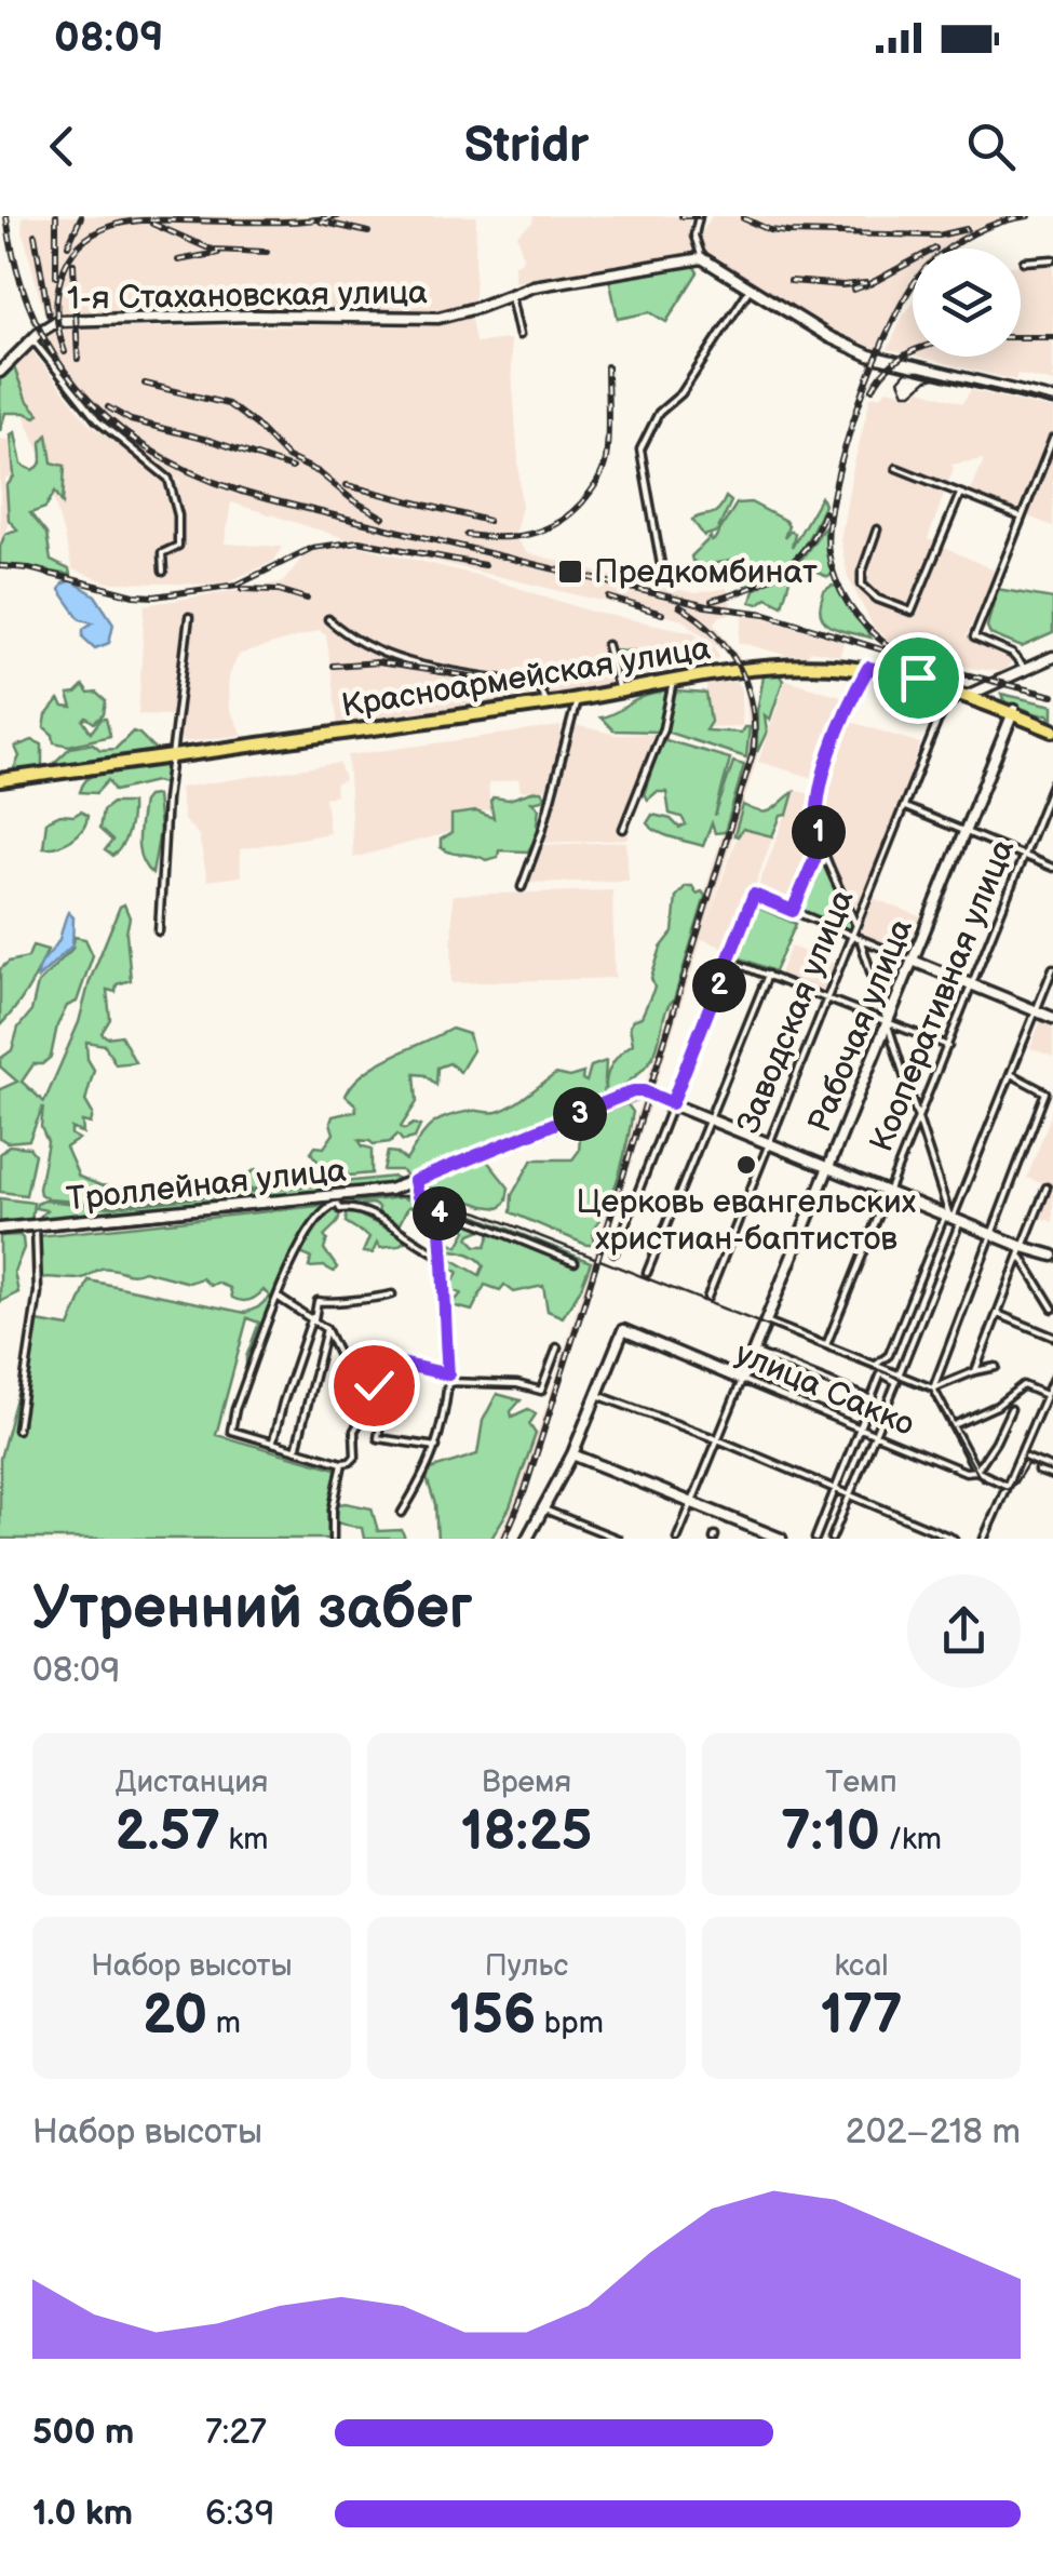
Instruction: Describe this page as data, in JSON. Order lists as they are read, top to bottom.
{
  "streets": {
    "main road": [
      "1-я Стахановская улица",
      "Красноармейская улица",
      "Рабочая улица",
      "Троллейная улица",
      "улица Сакко"
    ],
    "street": ["Кооперативная улица", "Заводская улица"]
  },
  "crossings": [
    ["Красноармейская улица", "Заводская улица"],
    ["Красноармейская улица", "Рабочая улица"],
    ["Кооперативная улица", "Троллейная улица"],
    ["Заводская улица", "Троллейная улица"],
    ["Рабочая улица", "Троллейная улица"],
    ["Рабочая улица", "улица Сакко"]
  ],
  "places": {
    "transit": ["Предкомбинат"],
    "other": ["Церковь евангельских христиан-баптистов"]
  },
  "page": {
    "status": "08:09",
    "header": "Stridr",
    "pins": [
      "1",
      "2",
      "3",
      "4"
    ],
    "heading": ["Утренний забег", "08:09"],
    "stats": [
      ["Дистанция", "2.57 km"],
      ["Время", "18:25"],
      ["Темп", "7:10 /km"],
      ["Набор высоты", "20 m"],
      ["Пульс", "156 bpm"],
      ["kcal", "177"]
    ],
    "chart": ["Набор высоты", "202–218 m"],
    "list": [
      {
        "name": "500 m",
        "note": "7:27"
      },
      {
        "name": "1.0 km",
        "note": "6:39"
      }
    ]
  }
}
